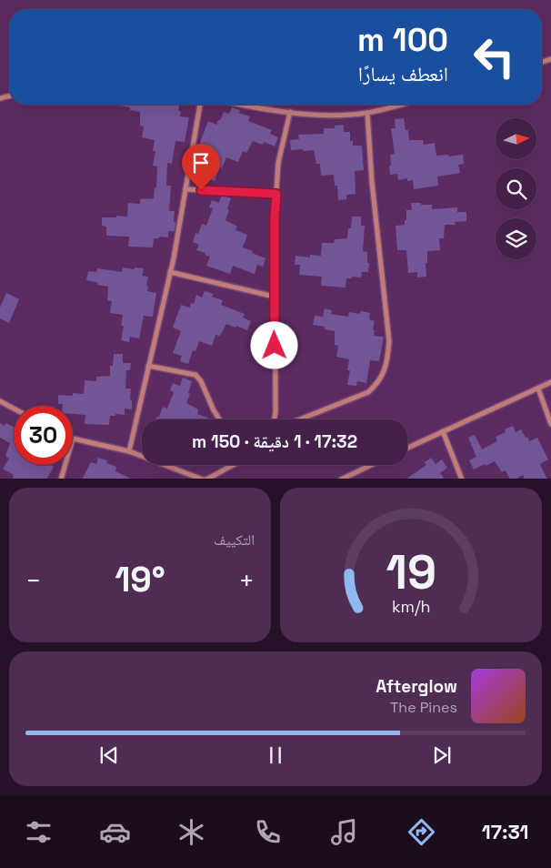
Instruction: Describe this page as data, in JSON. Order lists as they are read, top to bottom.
{
  "north": "right",
  "page": {
    "turn": ["100 m", "انعطف يسارًا"],
    "limit": "30",
    "trip": "17:32 · 1 دقيقة · 150 m",
    "tile": "التكييف",
    "heat": ["−", "19°", "+"],
    "song": ["Afterglow", "The Pines"],
    "tabs": "17:31",
    "gauge": ["19", "km/h"]
  }
}
